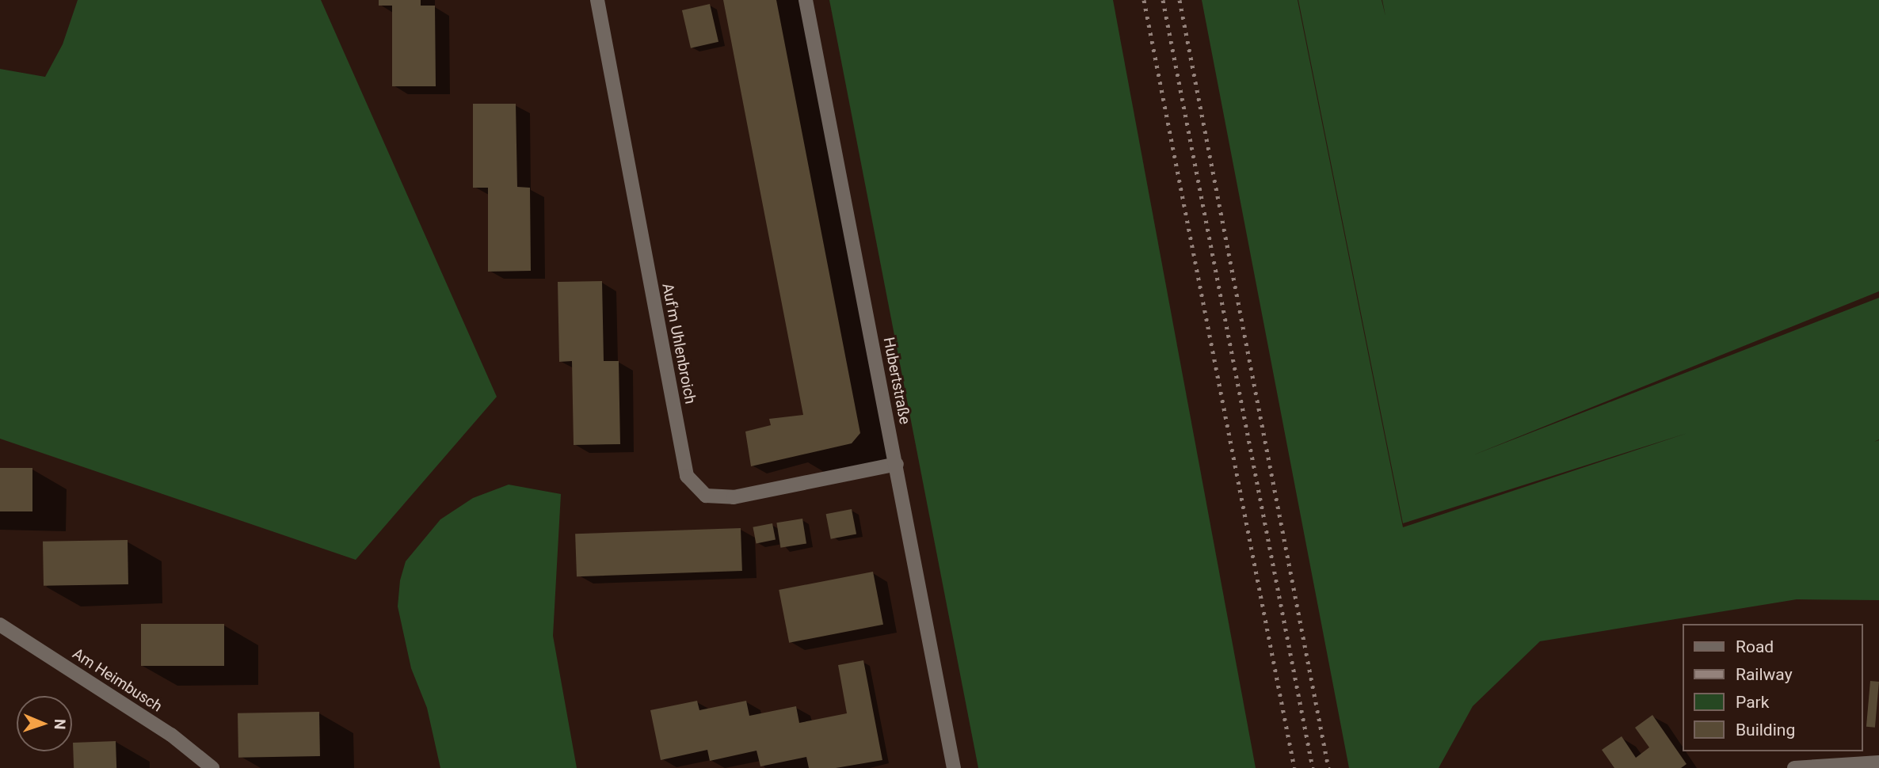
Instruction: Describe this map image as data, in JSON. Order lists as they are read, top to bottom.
{
  "streets": {
    "street": ["Auf'm Uhlenbroich", "Hubertstraße", "Am Heimbusch"]
  },
  "crossings": [
    ["Auf'm Uhlenbroich", "Hubertstraße"]
  ],
  "legend": [
    "Road",
    "Railway",
    "Park",
    "Building"
  ],
  "north": "right"
}
